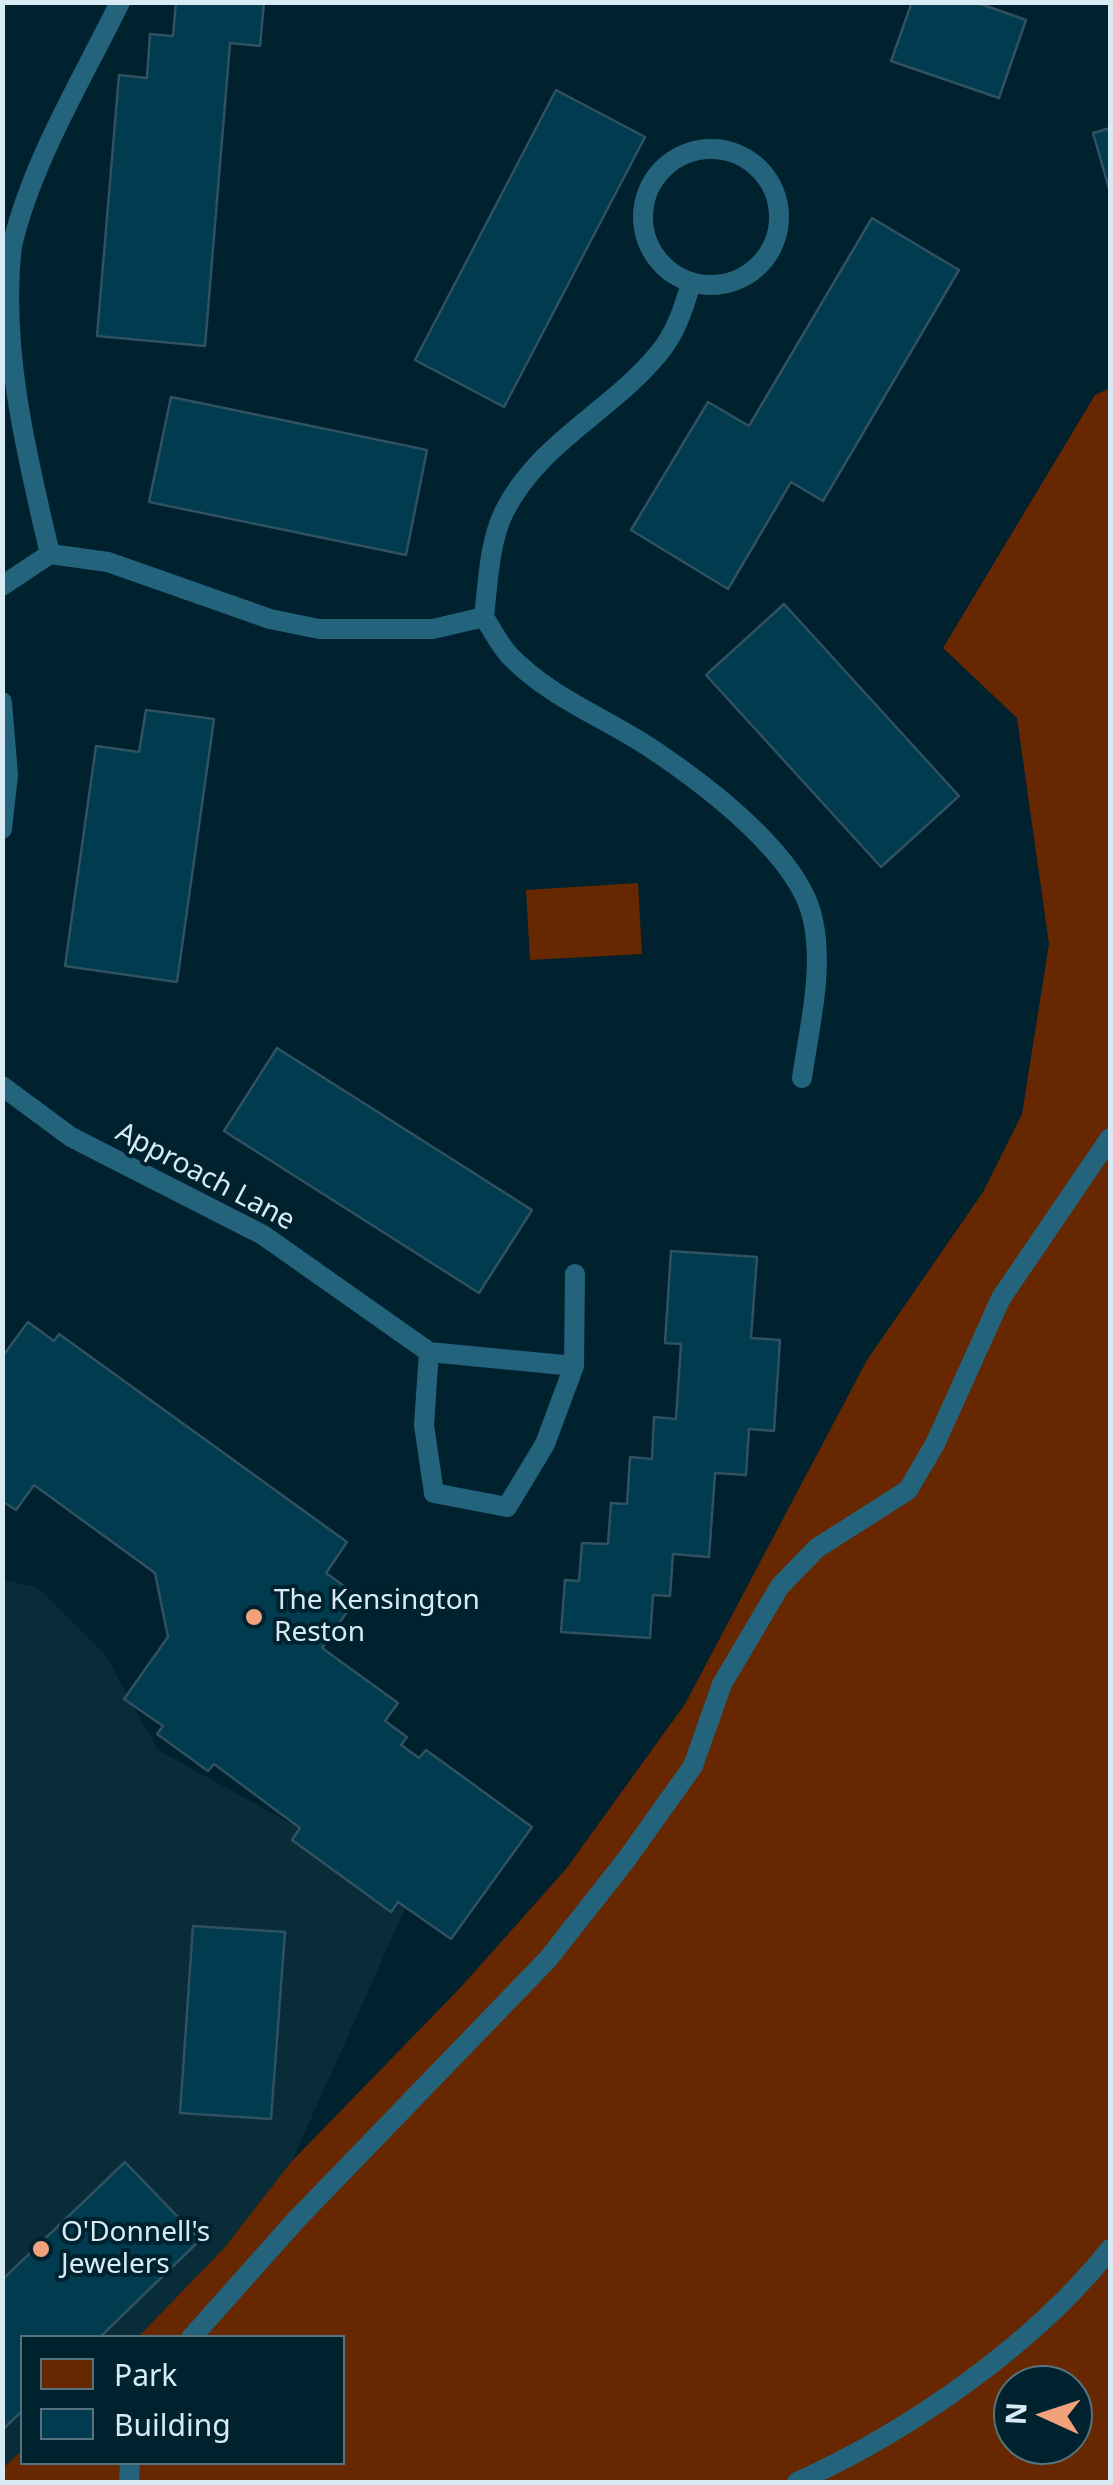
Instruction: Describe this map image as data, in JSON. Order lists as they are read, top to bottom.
{
  "streets": {
    "lane": ["Approach Lane"]
  },
  "places": ["The Kensington Reston", "O'Donnell's Jewelers"],
  "legend": ["Park", "Building"],
  "north": "left"
}
